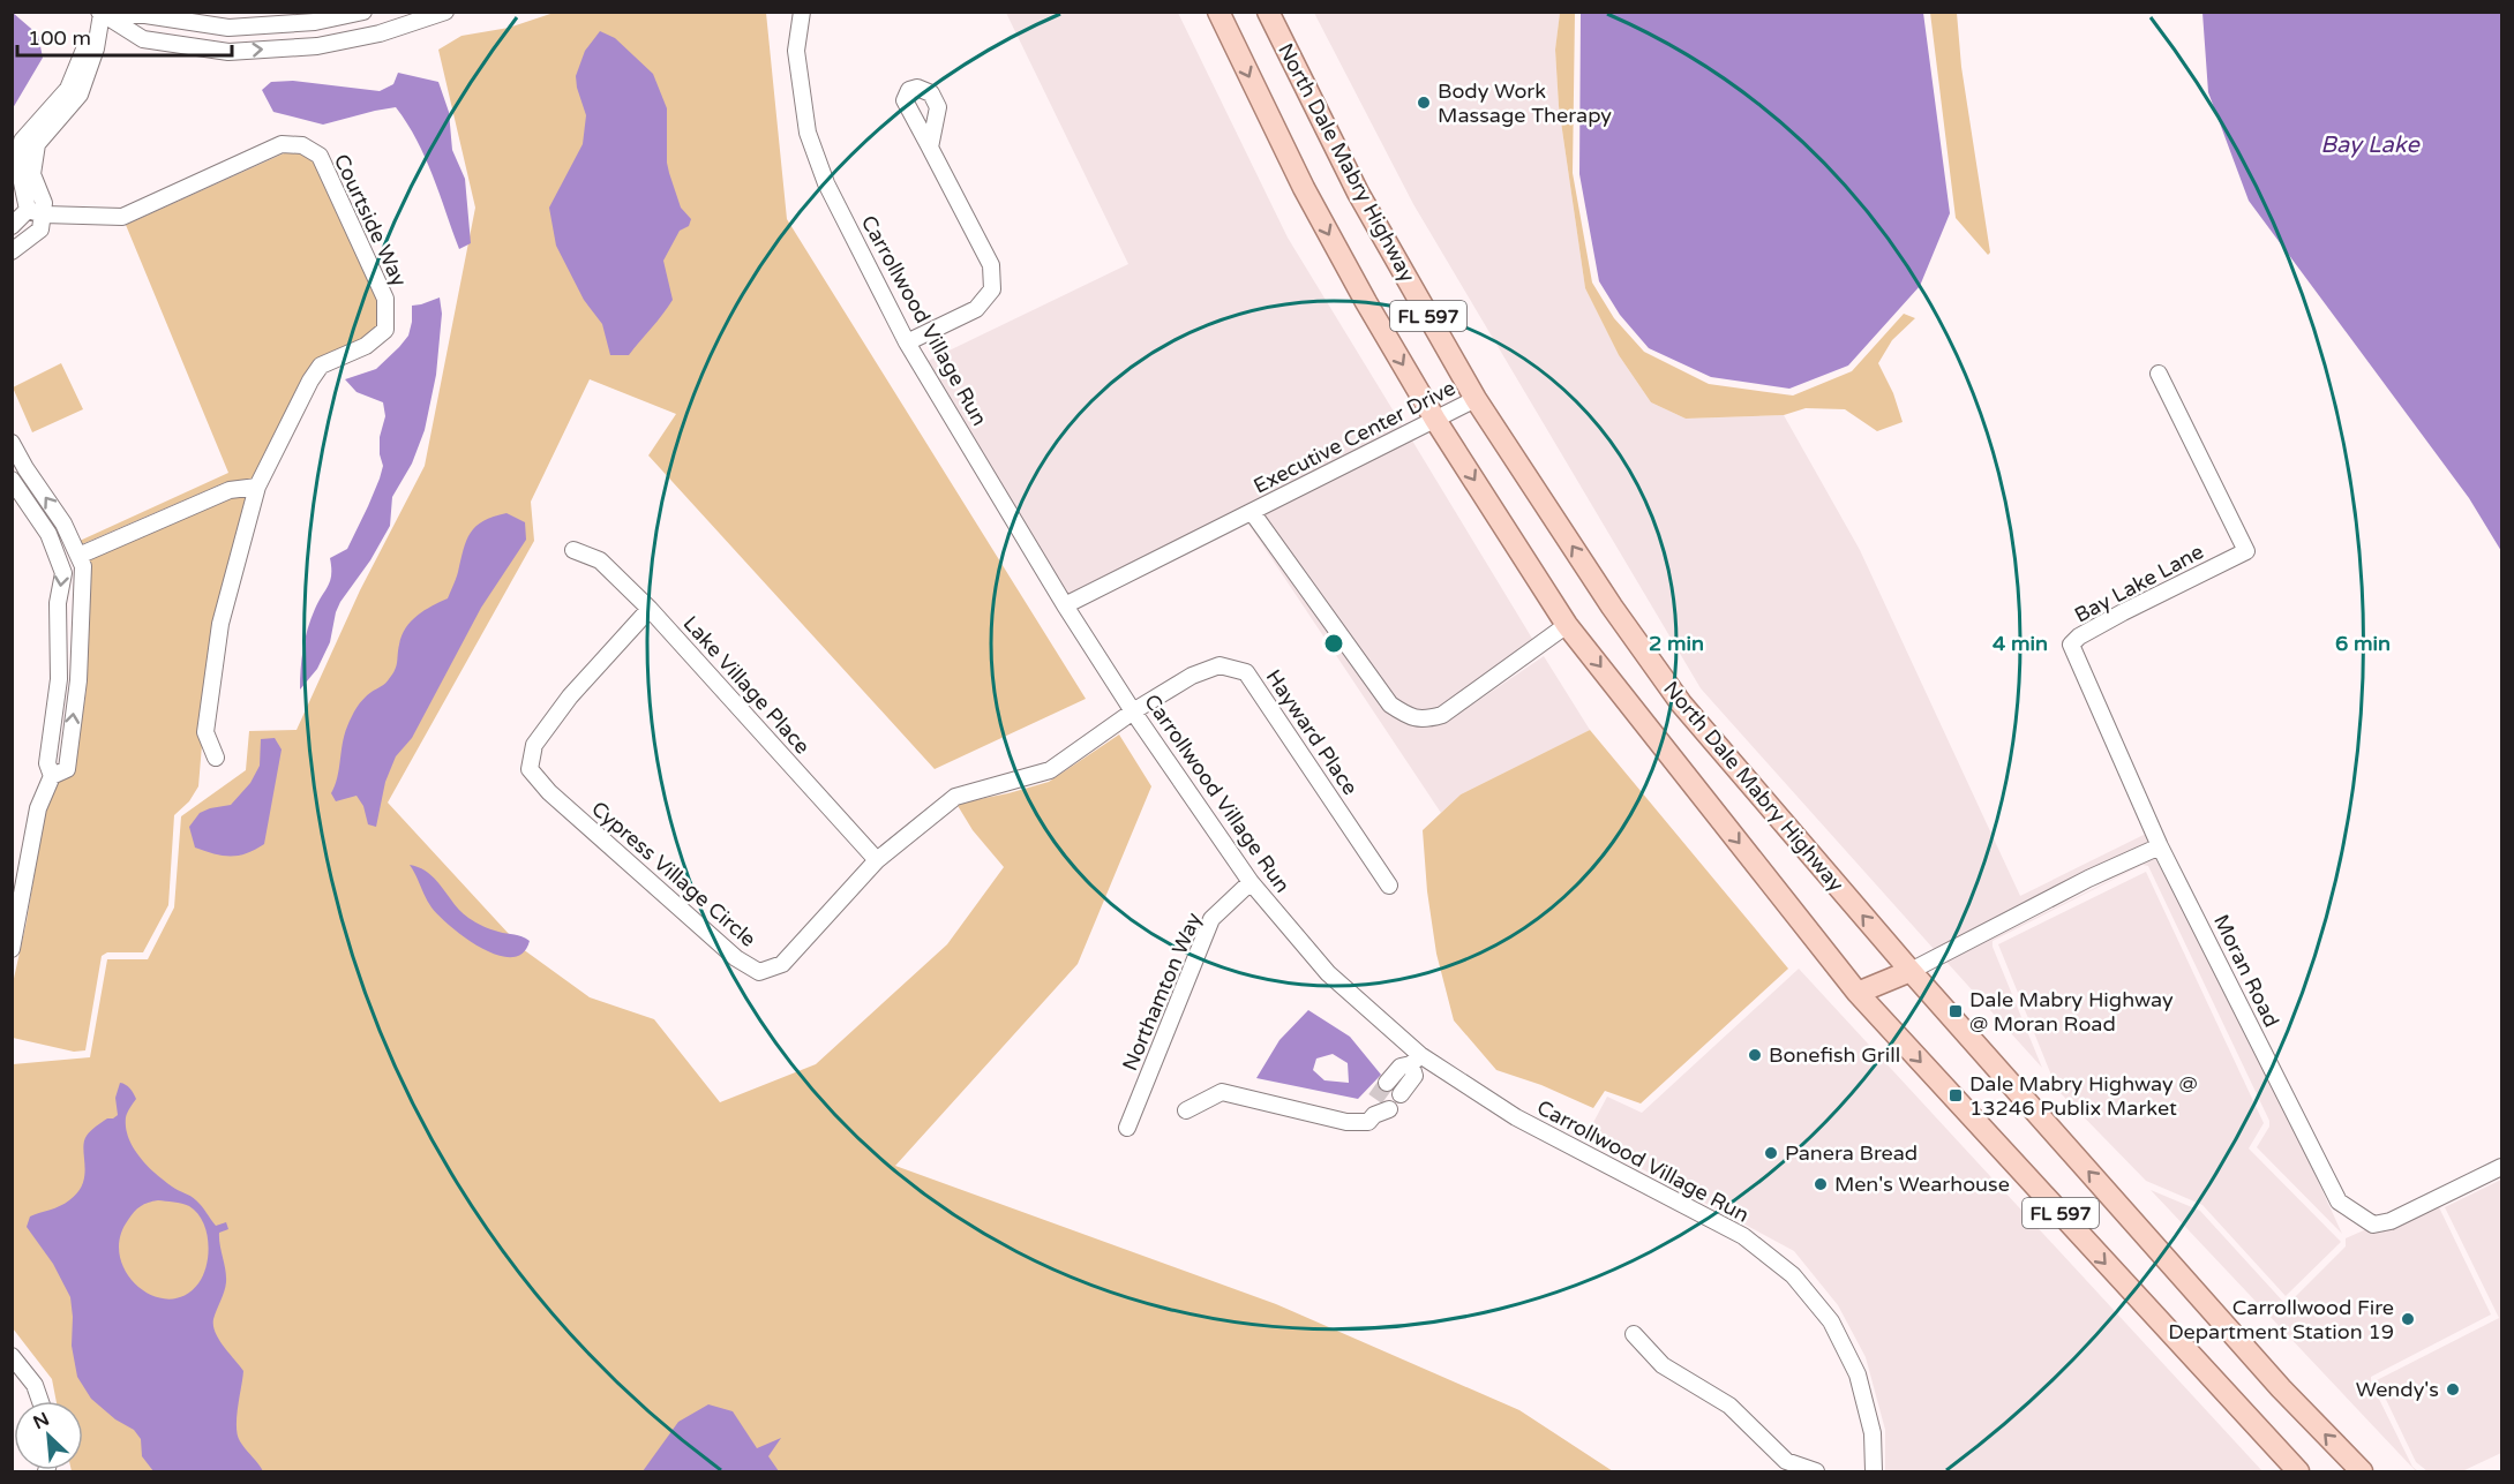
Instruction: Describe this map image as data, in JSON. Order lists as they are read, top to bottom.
{
  "streets": {
    "main road": ["North Dale Mabry Highway", "FL 597"],
    "street": [
      "Courtside Way",
      "Carrollwood Village Run",
      "Executive Center Drive",
      "Bay Lake Lane",
      "Lake Village Place",
      "Hayward Place",
      "Cypress Village Circle",
      "Moran Road",
      "Northamton Way"
    ]
  },
  "crossings": [
    ["North Dale Mabry Highway", "Executive Center Drive"],
    ["Carrollwood Village Run", "Executive Center Drive"],
    ["Carrollwood Village Run", "Hayward Place"],
    ["Carrollwood Village Run", "Northamton Way"],
    ["Bay Lake Lane", "Moran Road"],
    ["Lake Village Place", "Cypress Village Circle"],
    ["Hayward Place", "Cypress Village Circle"]
  ],
  "water": ["Bay Lake"],
  "places": {
    "other": [
      "Body Work Massage Therapy",
      "Bonefish Grill",
      "Panera Bread",
      "Men's Wearhouse",
      "Carrollwood Fire Department Station 19",
      "Wendy's"
    ],
    "transit": ["Dale Mabry Highway @ Moran Road", "Dale Mabry Highway @ 13246 Publix Market"]
  },
  "scale_bar": "100 m",
  "north": "top left",
  "rings": ["2 min", "4 min", "6 min"]
}
